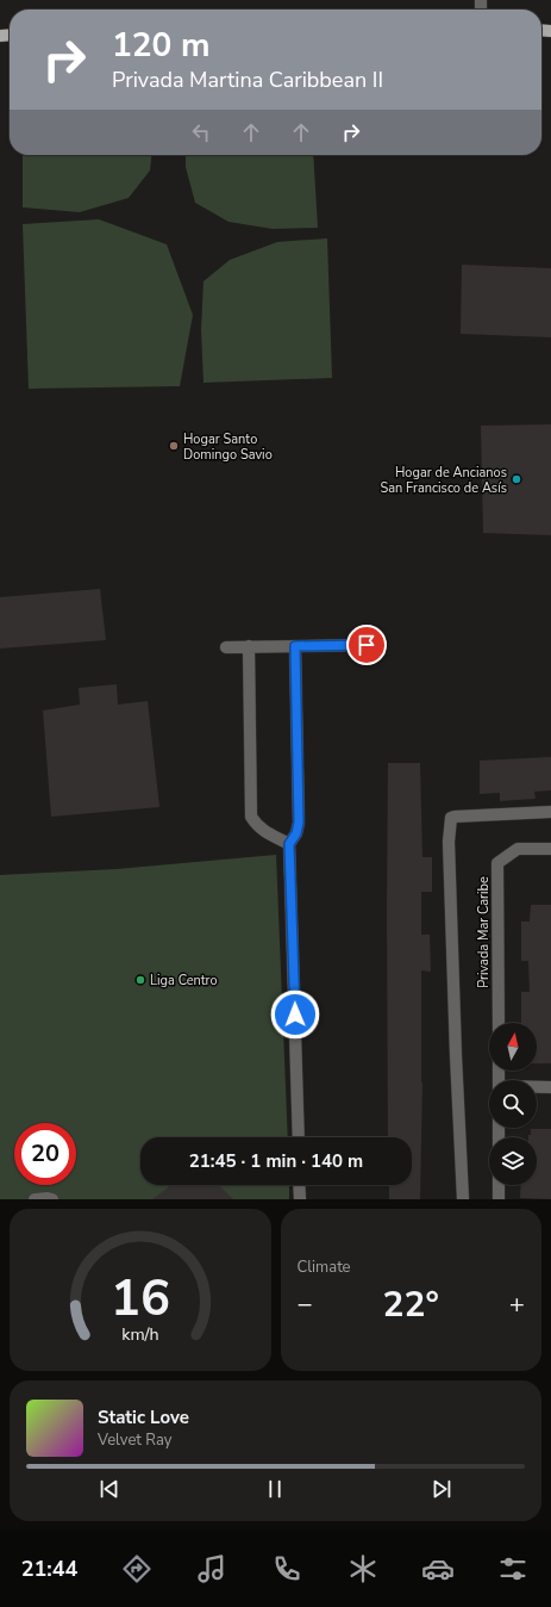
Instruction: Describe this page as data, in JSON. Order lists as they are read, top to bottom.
{
  "streets": {
    "street": ["Privada Mar Caribe"]
  },
  "places": ["Hogar Santo Domingo Savio", "Hogar de Ancianos San Francisco de Asís", "Liga Centro"],
  "north": "top",
  "page": {
    "turn": ["120 m", "Privada Martina Caribbean II"],
    "limit": "20",
    "trip": "21:45 · 1 min · 140 m",
    "tile": "Climate",
    "heat": ["−", "22°", "+"],
    "song": ["Static Love", "Velvet Ray"],
    "tabs": "21:44",
    "gauge": ["16", "km/h"]
  }
}
